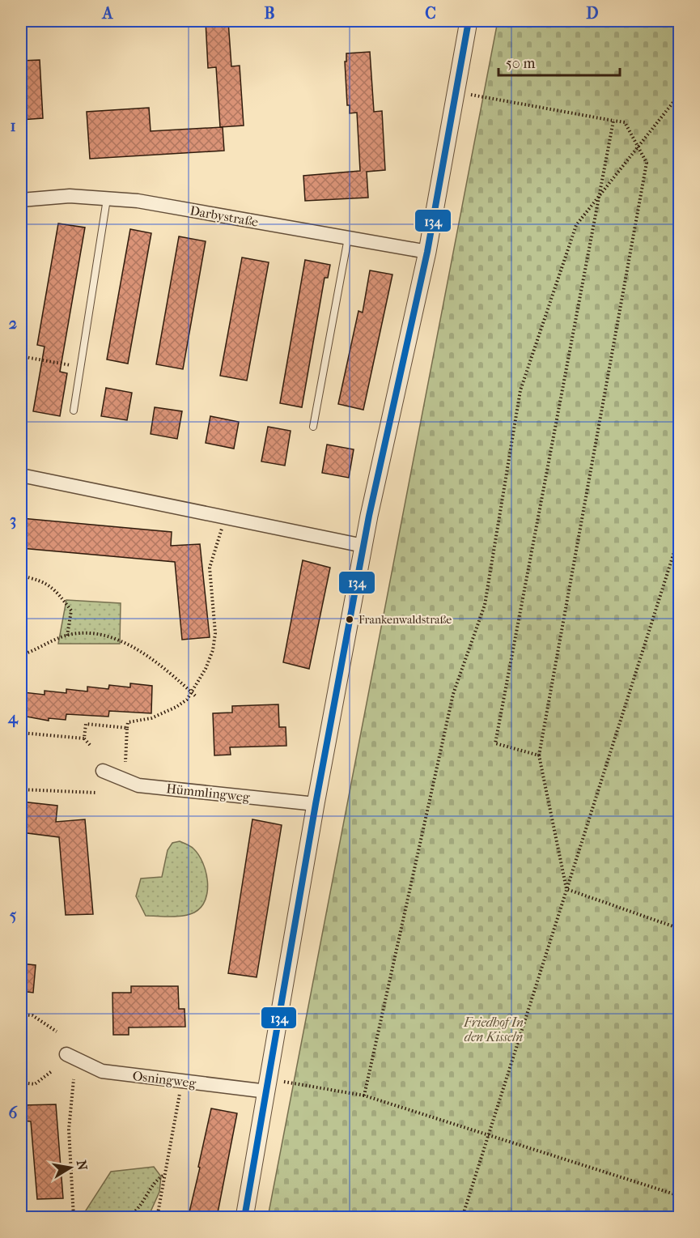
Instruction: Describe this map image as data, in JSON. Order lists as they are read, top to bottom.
{
  "streets": {
    "street": ["Darbystraße", "Hümmlingweg", "Osningweg"]
  },
  "parks": ["Friedhof In den Kisseln"],
  "places": ["Frankenwaldstraße"],
  "lines": ["transit line 134"],
  "scale_bar": "50 m",
  "north": "right",
  "grid": {
    "columns": [
      "A",
      "B",
      "C",
      "D"
    ],
    "rows": [
      "1",
      "2",
      "3",
      "4",
      "5",
      "6"
    ]
  }
}
